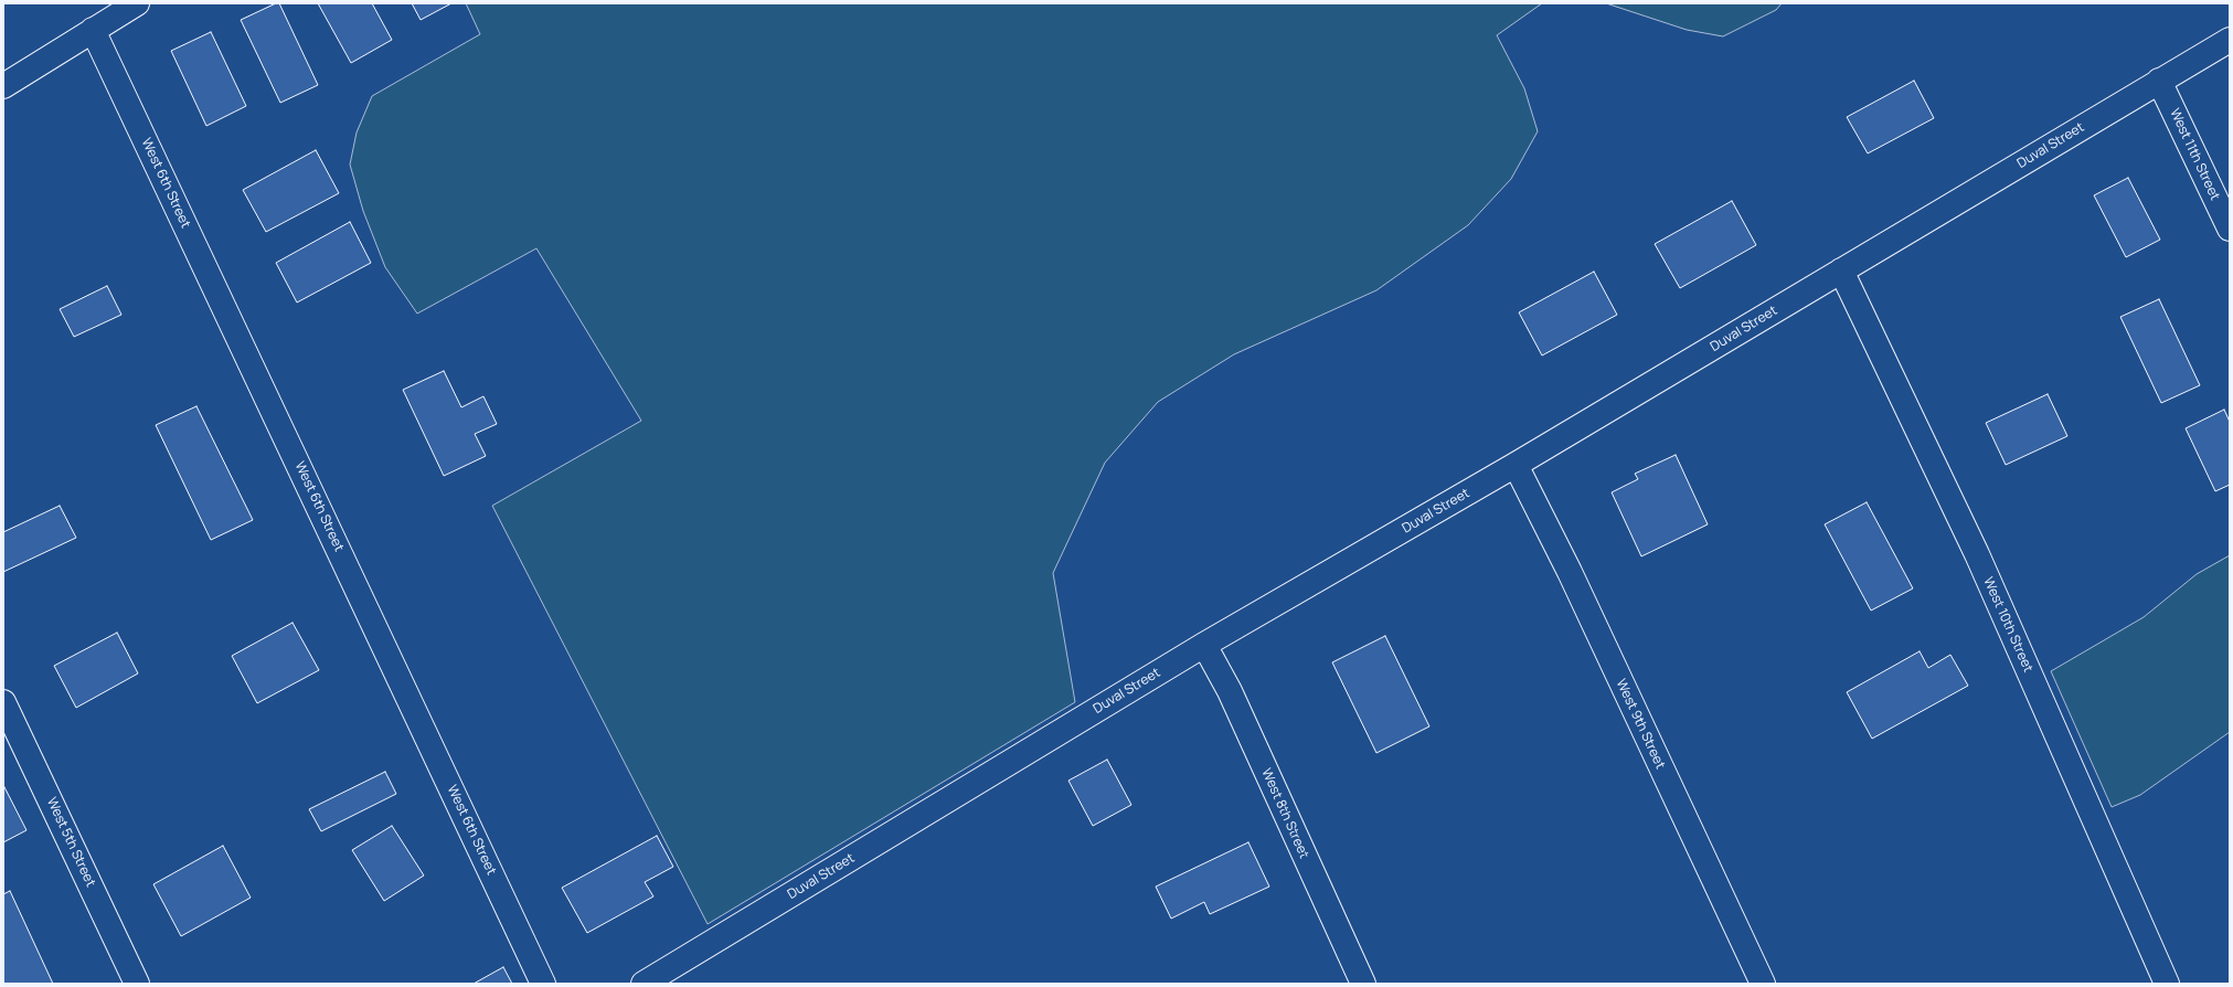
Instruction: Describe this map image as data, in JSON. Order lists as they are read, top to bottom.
{
  "streets": {
    "street": [
      "Duval Street",
      "West 11th Street",
      "West 6th Street",
      "West 10th Street",
      "West 9th Street",
      "West 8th Street",
      "West 5th Street"
    ]
  },
  "crossings": [
    ["Duval Street", "West 11th Street"],
    ["Duval Street", "West 10th Street"],
    ["Duval Street", "West 9th Street"],
    ["Duval Street", "West 8th Street"]
  ]
}
